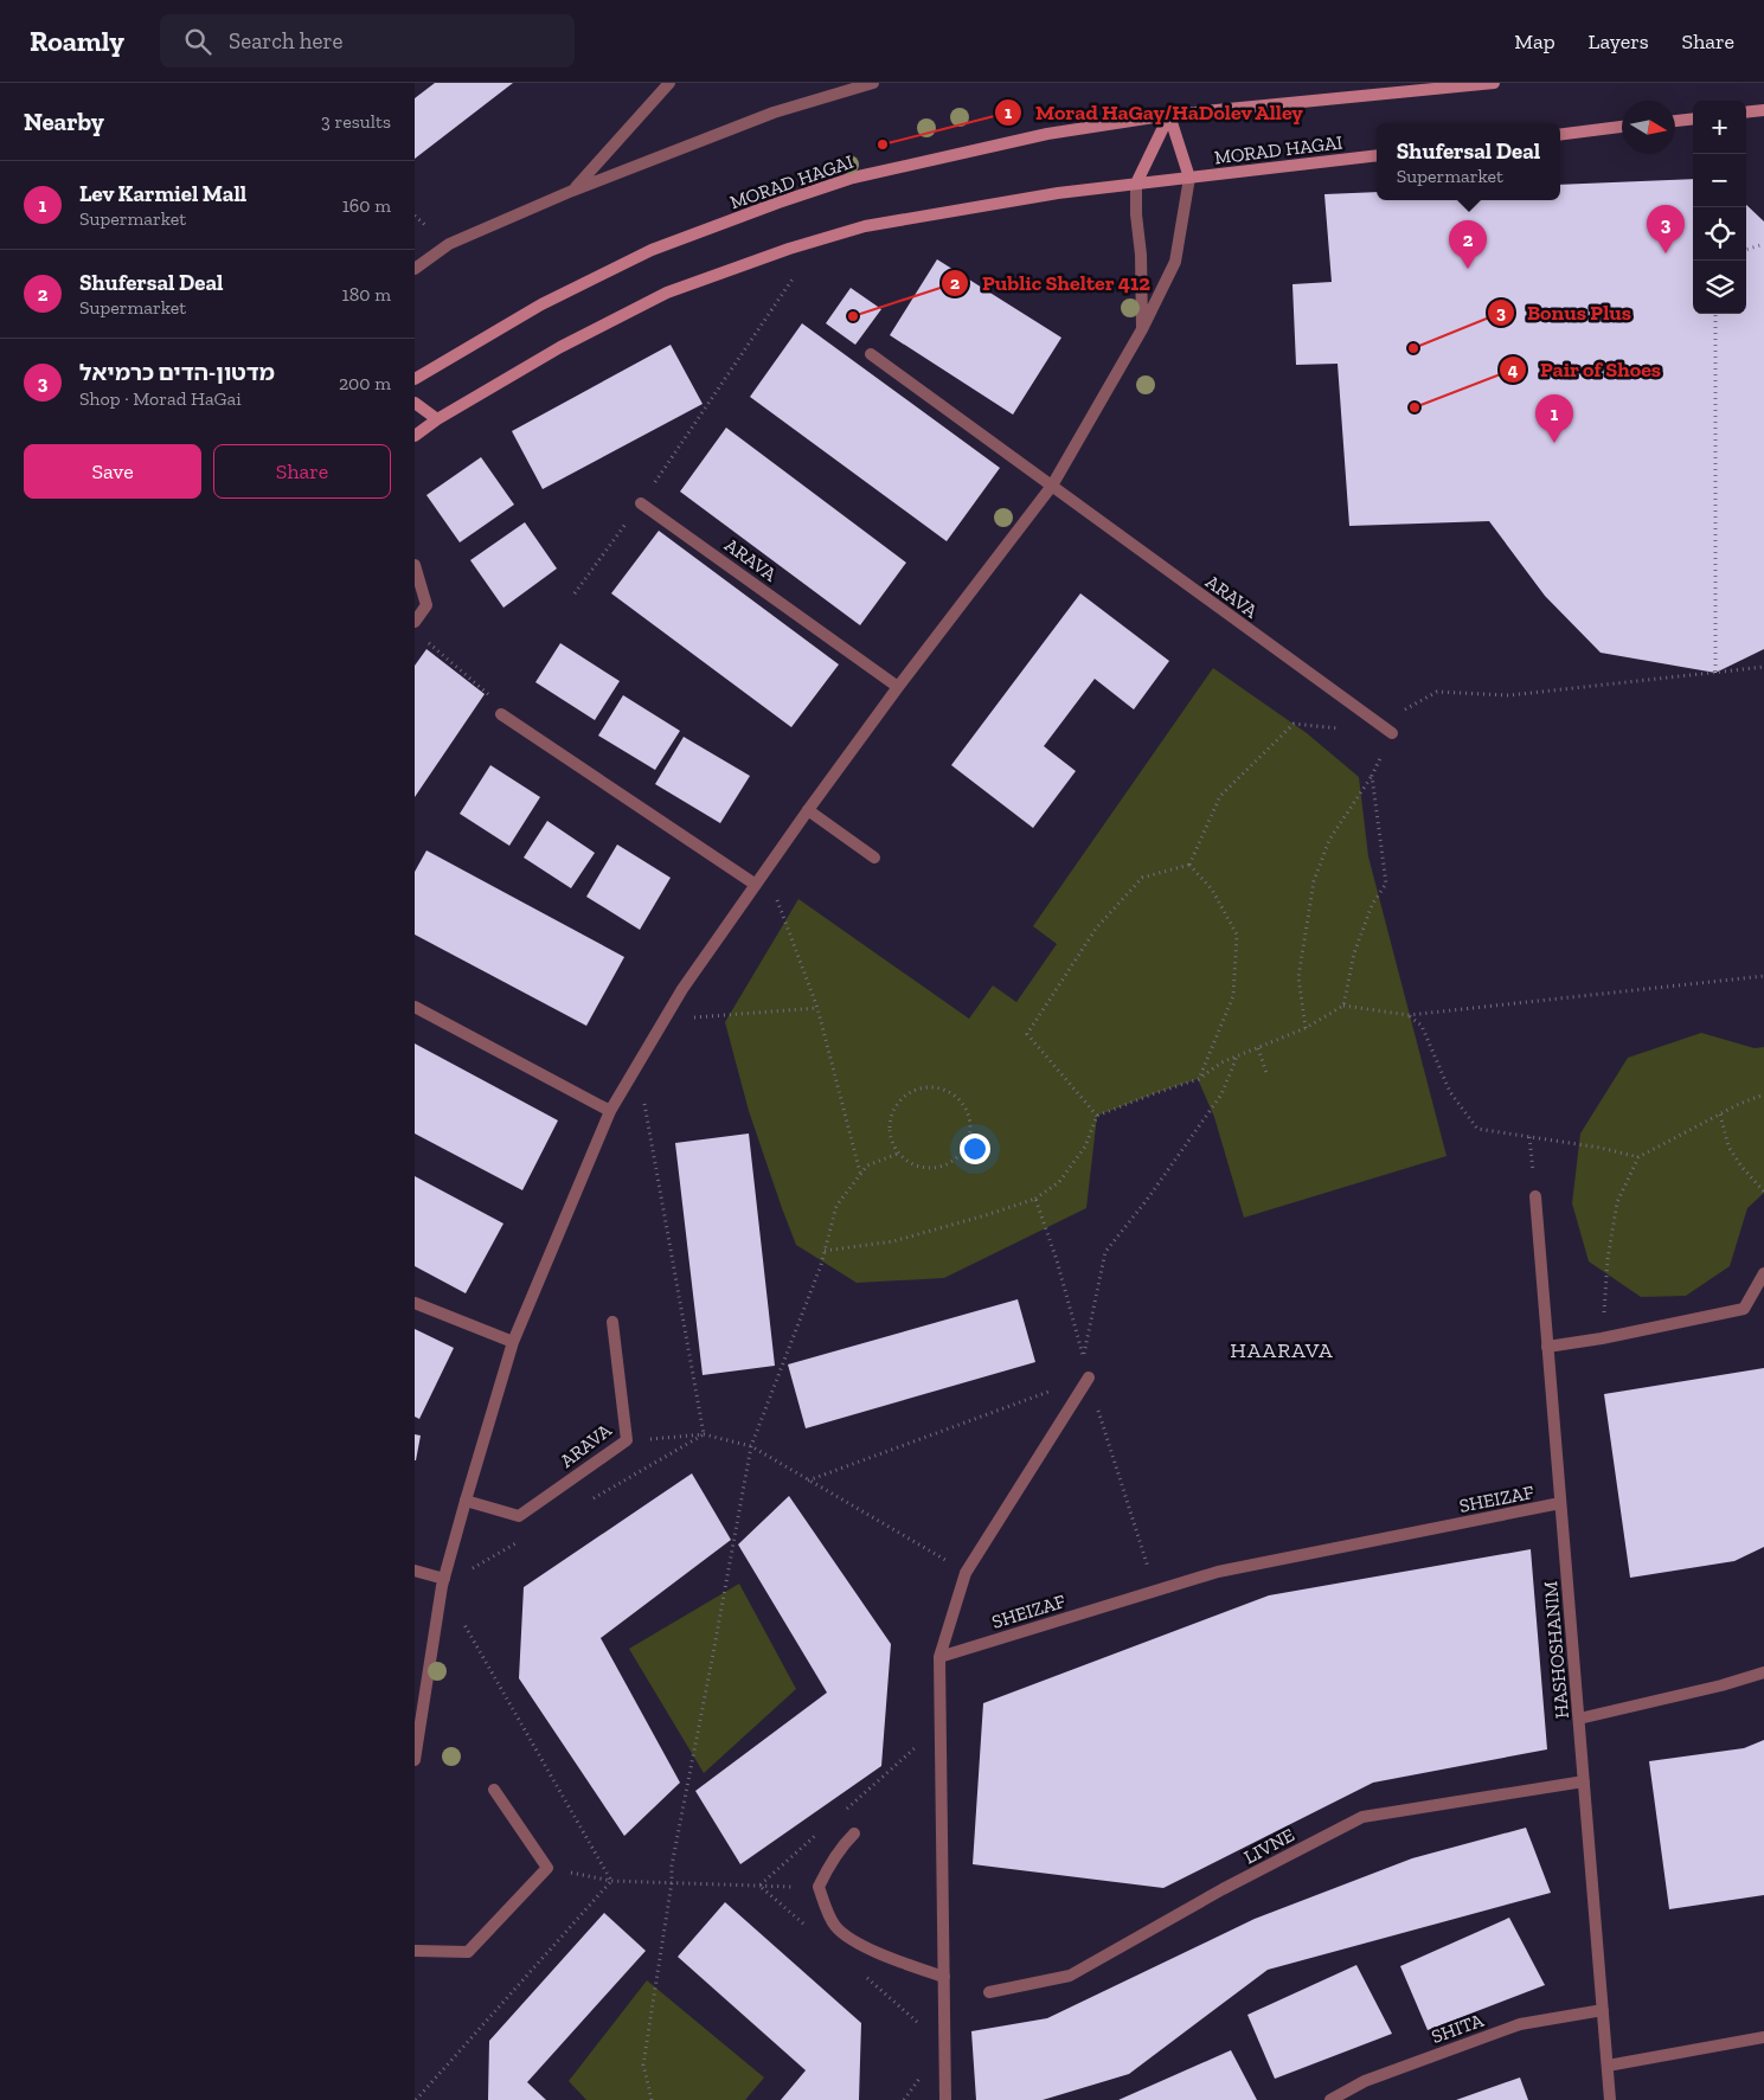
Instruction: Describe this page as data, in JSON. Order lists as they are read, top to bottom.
{
  "streets": {
    "street": [
      "MORAD HAGAI",
      "ARAVA",
      "SHEIZAF",
      "HASHOSHANIM",
      "LIVNE",
      "SHITA"
    ]
  },
  "crossings": [
    ["SHEIZAF", "HASHOSHANIM"],
    ["HASHOSHANIM", "LIVNE"],
    ["HASHOSHANIM", "SHITA"]
  ],
  "districts": ["HAARAVA"],
  "places": [
    "Morad HaGay/HaDolev Alley",
    "Public Shelter 412",
    "Bonus Plus",
    "Pair of Shoes"
  ],
  "north": "right",
  "page": {
    "header": "Roamly",
    "search": "Search here",
    "nav": ["Map", "Layers", "Share"],
    "heading": ["Nearby", "3 results"],
    "map_buttons": ["+", "−"],
    "popup": ["Shufersal Deal", "Supermarket"],
    "list": [
      {
        "mark": "1",
        "name": "Lev Karmiel Mall",
        "note": "Supermarket",
        "value": "160 m"
      },
      {
        "mark": "2",
        "name": "Shufersal Deal",
        "note": "Supermarket",
        "value": "180 m"
      },
      {
        "mark": "3",
        "name": "מדטון-הדים כרמיאל",
        "note": "Shop · Morad HaGai",
        "value": "200 m"
      }
    ],
    "pins": ["3", "2", "1"],
    "buttons": ["Save", "Share"]
  }
}
